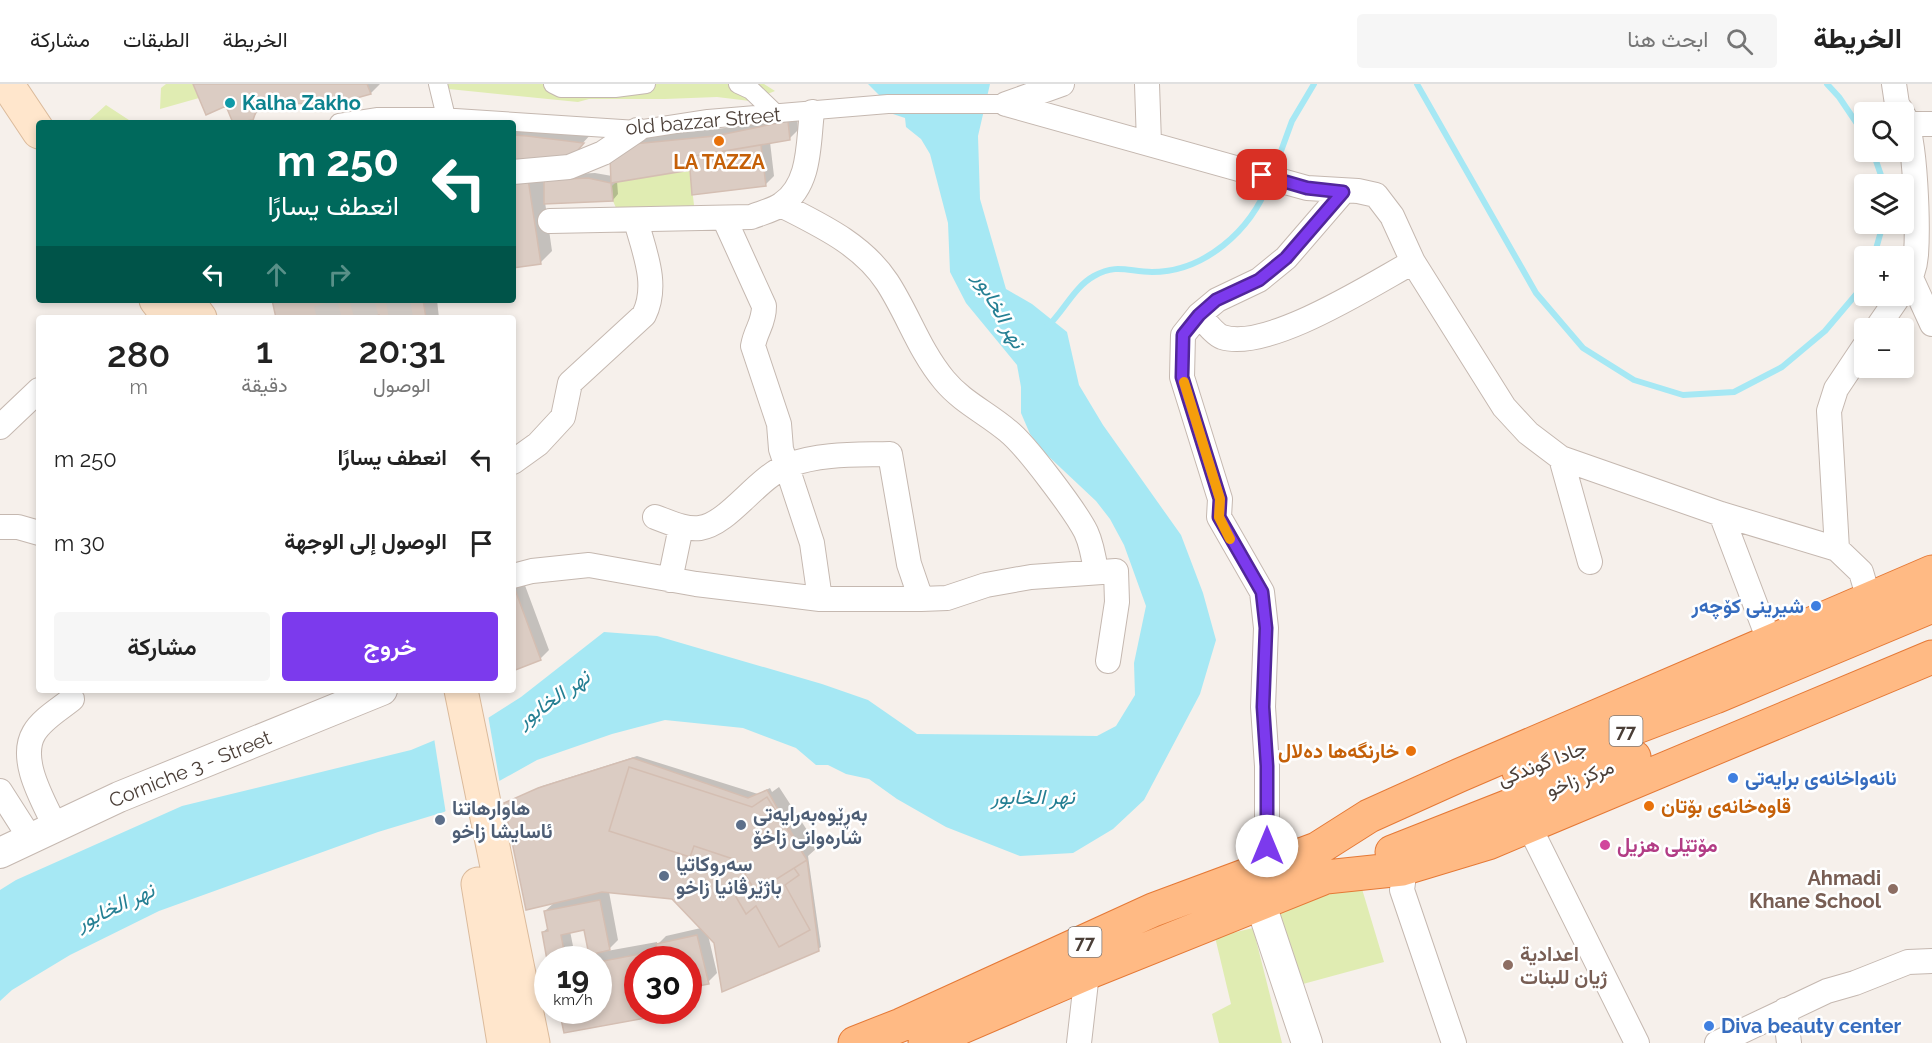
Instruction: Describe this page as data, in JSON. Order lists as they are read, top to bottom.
{
  "streets": {
    "highway": ["77", "جادا گوندکی", "مركز زاخو"],
    "street": ["old bazzar Street", "Corniche 3 - Street"]
  },
  "crossings": [
    ["77", "جادا گوندکی"],
    ["77", "مركز زاخو"],
    ["جادا گوندکی", "مركز زاخو"]
  ],
  "water": ["نهر الخابور"],
  "places": [
    "Kalha Zakho",
    "LA TAZZA",
    "شیرینی کۆچەر",
    "خارنگەها دەلال",
    "نانەواخانەی برایەتی",
    "قاوەخانەی بۆتان",
    "هاوارهاتنا ئاسایشا زاخو",
    "بەڕێوەبەرایەتی شارەوانی زاخۆ",
    "مۆتێلی هزیل",
    "سه‌روكاتيا باژێرڤانيا زاخو",
    "Ahmadi Khane School",
    "اعدادية ژیان للبنات",
    "Diva beauty center"
  ],
  "page": {
    "header": "الخريطة",
    "search": "ابحث هنا",
    "nav": ["الخريطة", "الطبقات", "مشاركة"],
    "map_buttons": ["+", "−"],
    "turn": ["250 m", "انعطف يسارًا"],
    "eta": [
      "20:31",
      "الوصول",
      "1",
      "دقيقة",
      "280",
      "m"
    ],
    "list": [
      {
        "name": "انعطف يسارًا",
        "value": "250 m"
      },
      {
        "name": "الوصول إلى الوجهة",
        "value": "30 m"
      }
    ],
    "buttons": ["خروج", "مشاركة"],
    "speed": "19 km/h",
    "limit": "30"
  }
}
